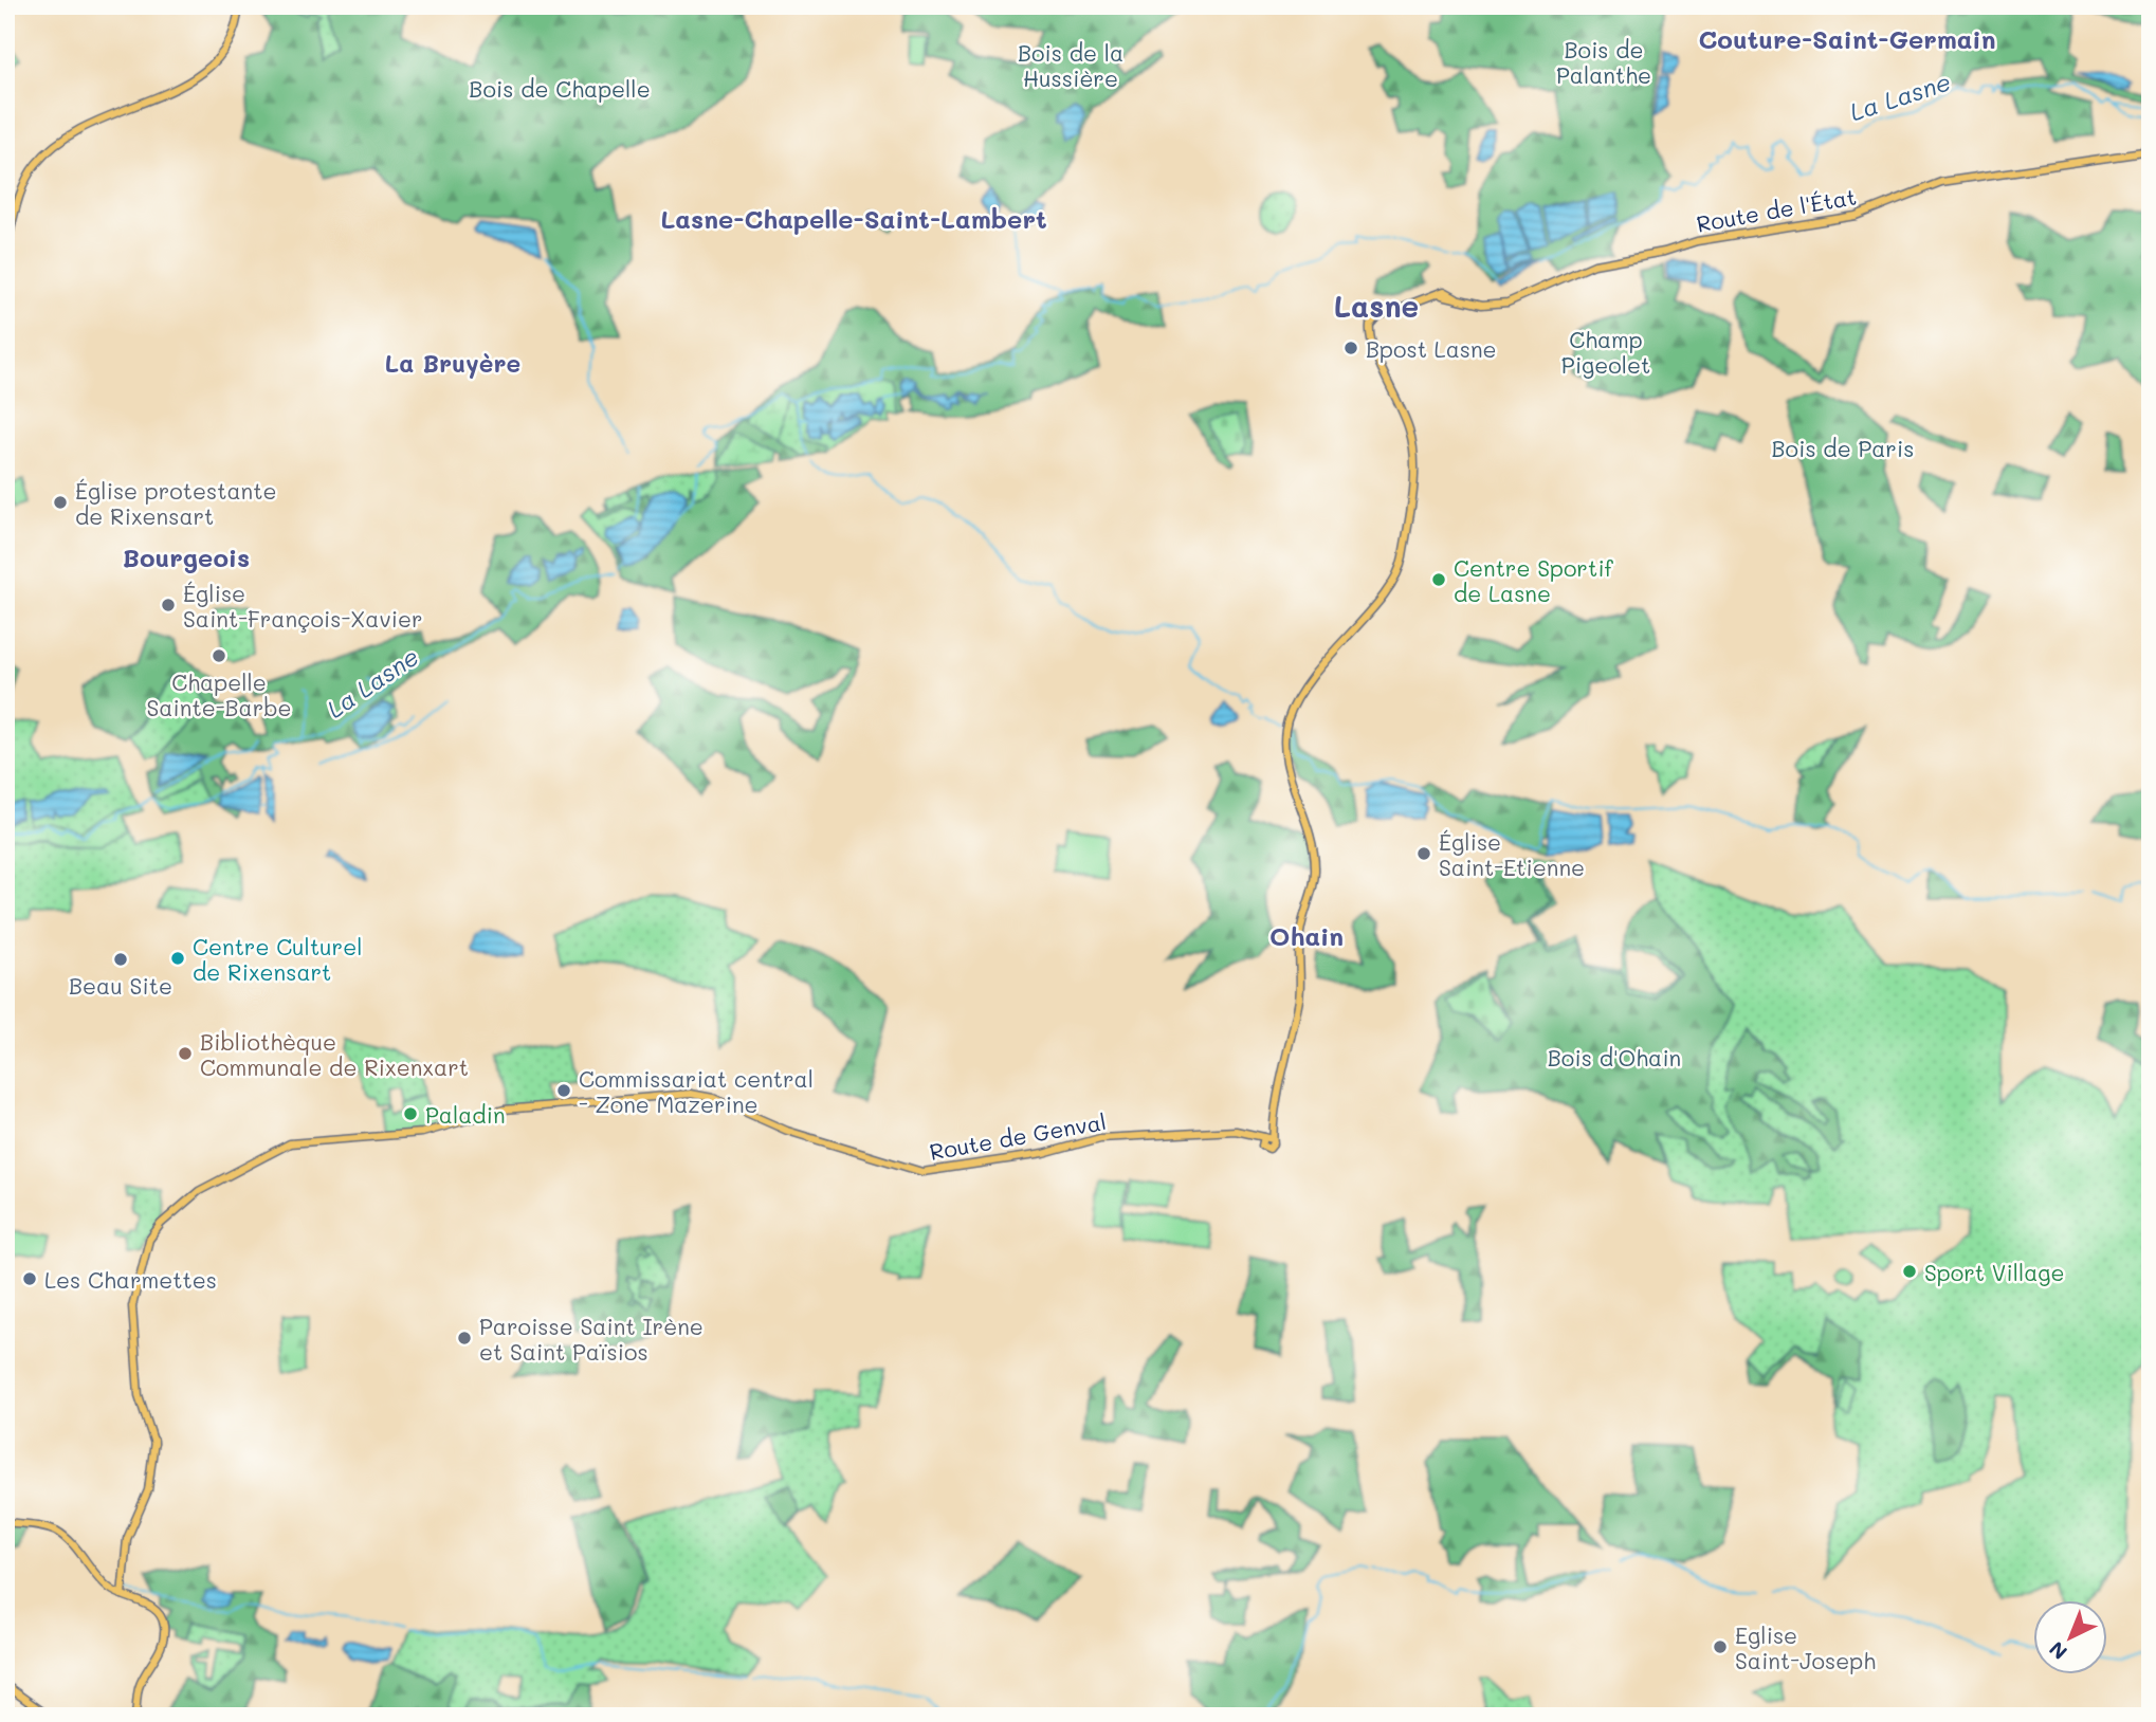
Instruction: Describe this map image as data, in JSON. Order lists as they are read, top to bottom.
{
  "streets": {
    "main road": ["Route de l'État", "Route de Genval"]
  },
  "crossings": [
    ["Route de l'État", "Route de Genval"]
  ],
  "districts": [
    "Couture-Saint-Germain",
    "Lasne-Chapelle-Saint-Lambert",
    "Lasne",
    "La Bruyère",
    "Bourgeois",
    "Ohain"
  ],
  "water": ["La Lasne"],
  "parks": [
    "Bois de Palanthe",
    "Bois de la Hussière",
    "Bois de Chapelle",
    "Champ Pigeolet",
    "Bois de Paris",
    "Bois d'Ohain"
  ],
  "places": [
    "Bpost Lasne",
    "Église protestante de Rixensart",
    "Centre Sportif de Lasne",
    "Église Saint-François-Xavier",
    "Chapelle Sainte-Barbe",
    "Église Saint-Etienne",
    "Centre Culturel de Rixensart",
    "Beau Site",
    "Bibliothèque Communale de Rixenxart",
    "Commissariat central - Zone Mazerine",
    "Paladin",
    "Sport Village",
    "Les Charmettes",
    "Paroisse Saint Irène et Saint Païsios",
    "Eglise Saint-Joseph"
  ],
  "north": "bottom left"
}
